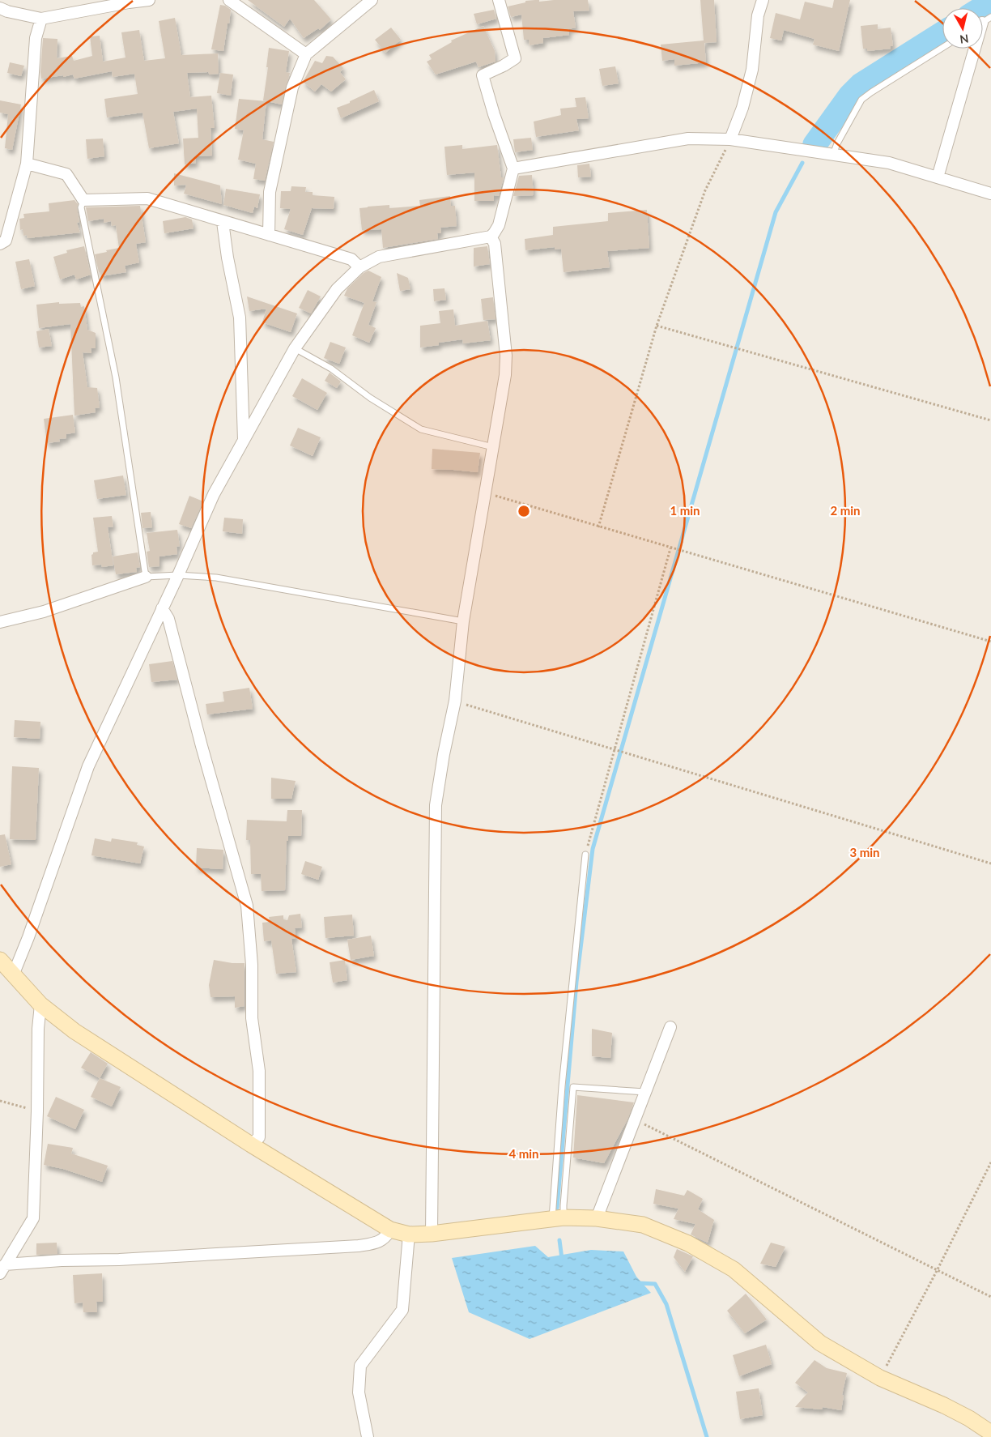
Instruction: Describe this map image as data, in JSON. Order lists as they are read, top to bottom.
{
  "north": "bottom",
  "rings": [
    "1 min",
    "2 min",
    "3 min",
    "4 min"
  ]
}
